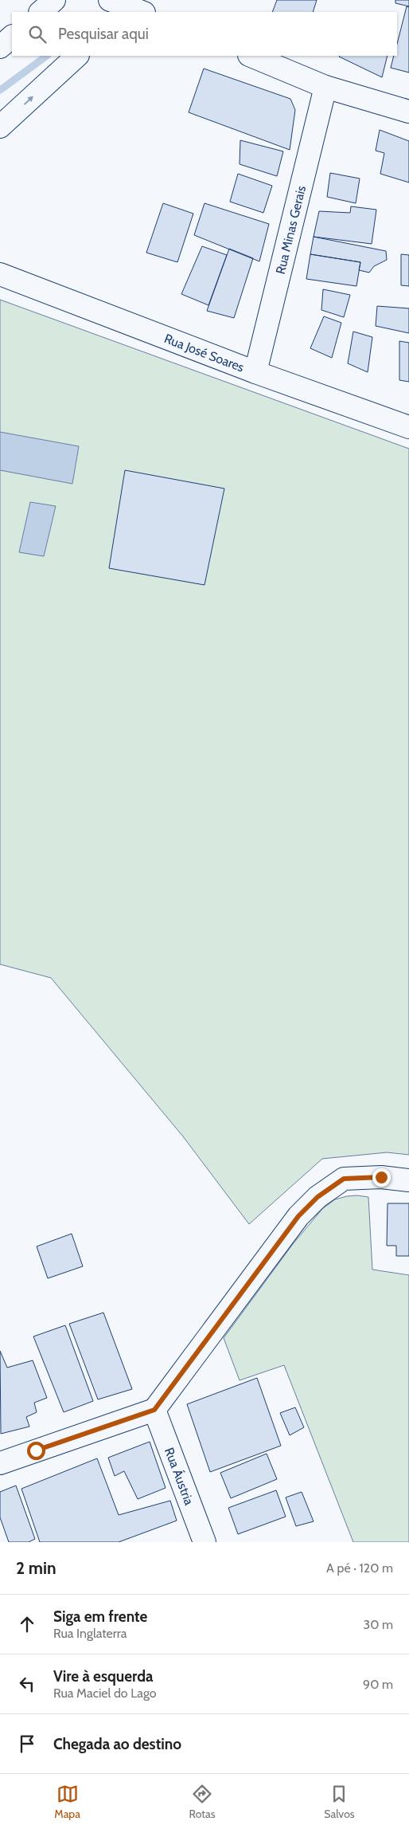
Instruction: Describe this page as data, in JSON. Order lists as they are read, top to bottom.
{
  "streets": {
    "street": ["Rua Minas Gerais", "Rua José Soares", "Rua Áustria"]
  },
  "crossings": [
    ["Rua Minas Gerais", "Rua José Soares"]
  ],
  "page": {
    "search": "Pesquisar aqui",
    "heading": ["2 min", "A pé · 120 m"],
    "list": [
      ["Siga em frente", "Rua Inglaterra", "30 m"],
      ["Vire à esquerda", "Rua Maciel do Lago", "90 m"],
      "Chegada ao destino"
    ],
    "nav": ["Mapa", "Rotas", "Salvos"]
  }
}
